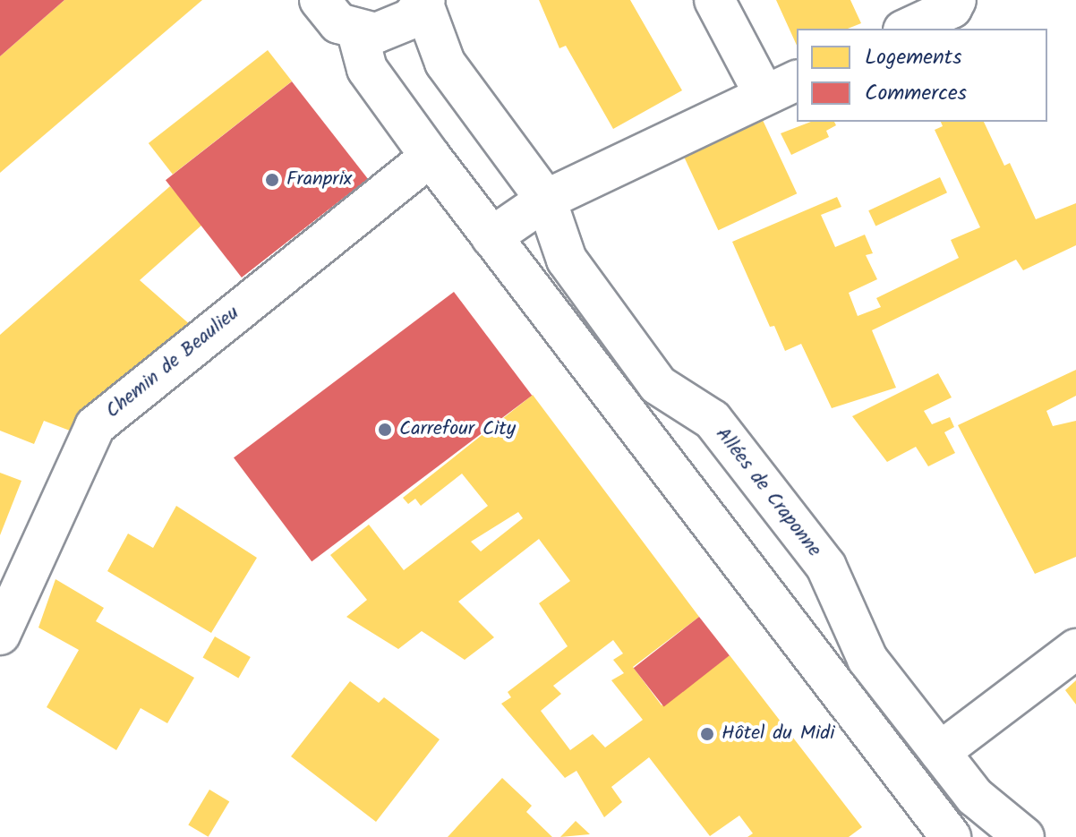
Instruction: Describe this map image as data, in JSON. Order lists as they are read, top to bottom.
{
  "streets": {
    "main road": ["Chemin de Beaulieu", "Allées de Craponne"]
  },
  "places": ["Franprix", "Carrefour City", "Hôtel du Midi"],
  "legend": ["Logements", "Commerces"]
}
